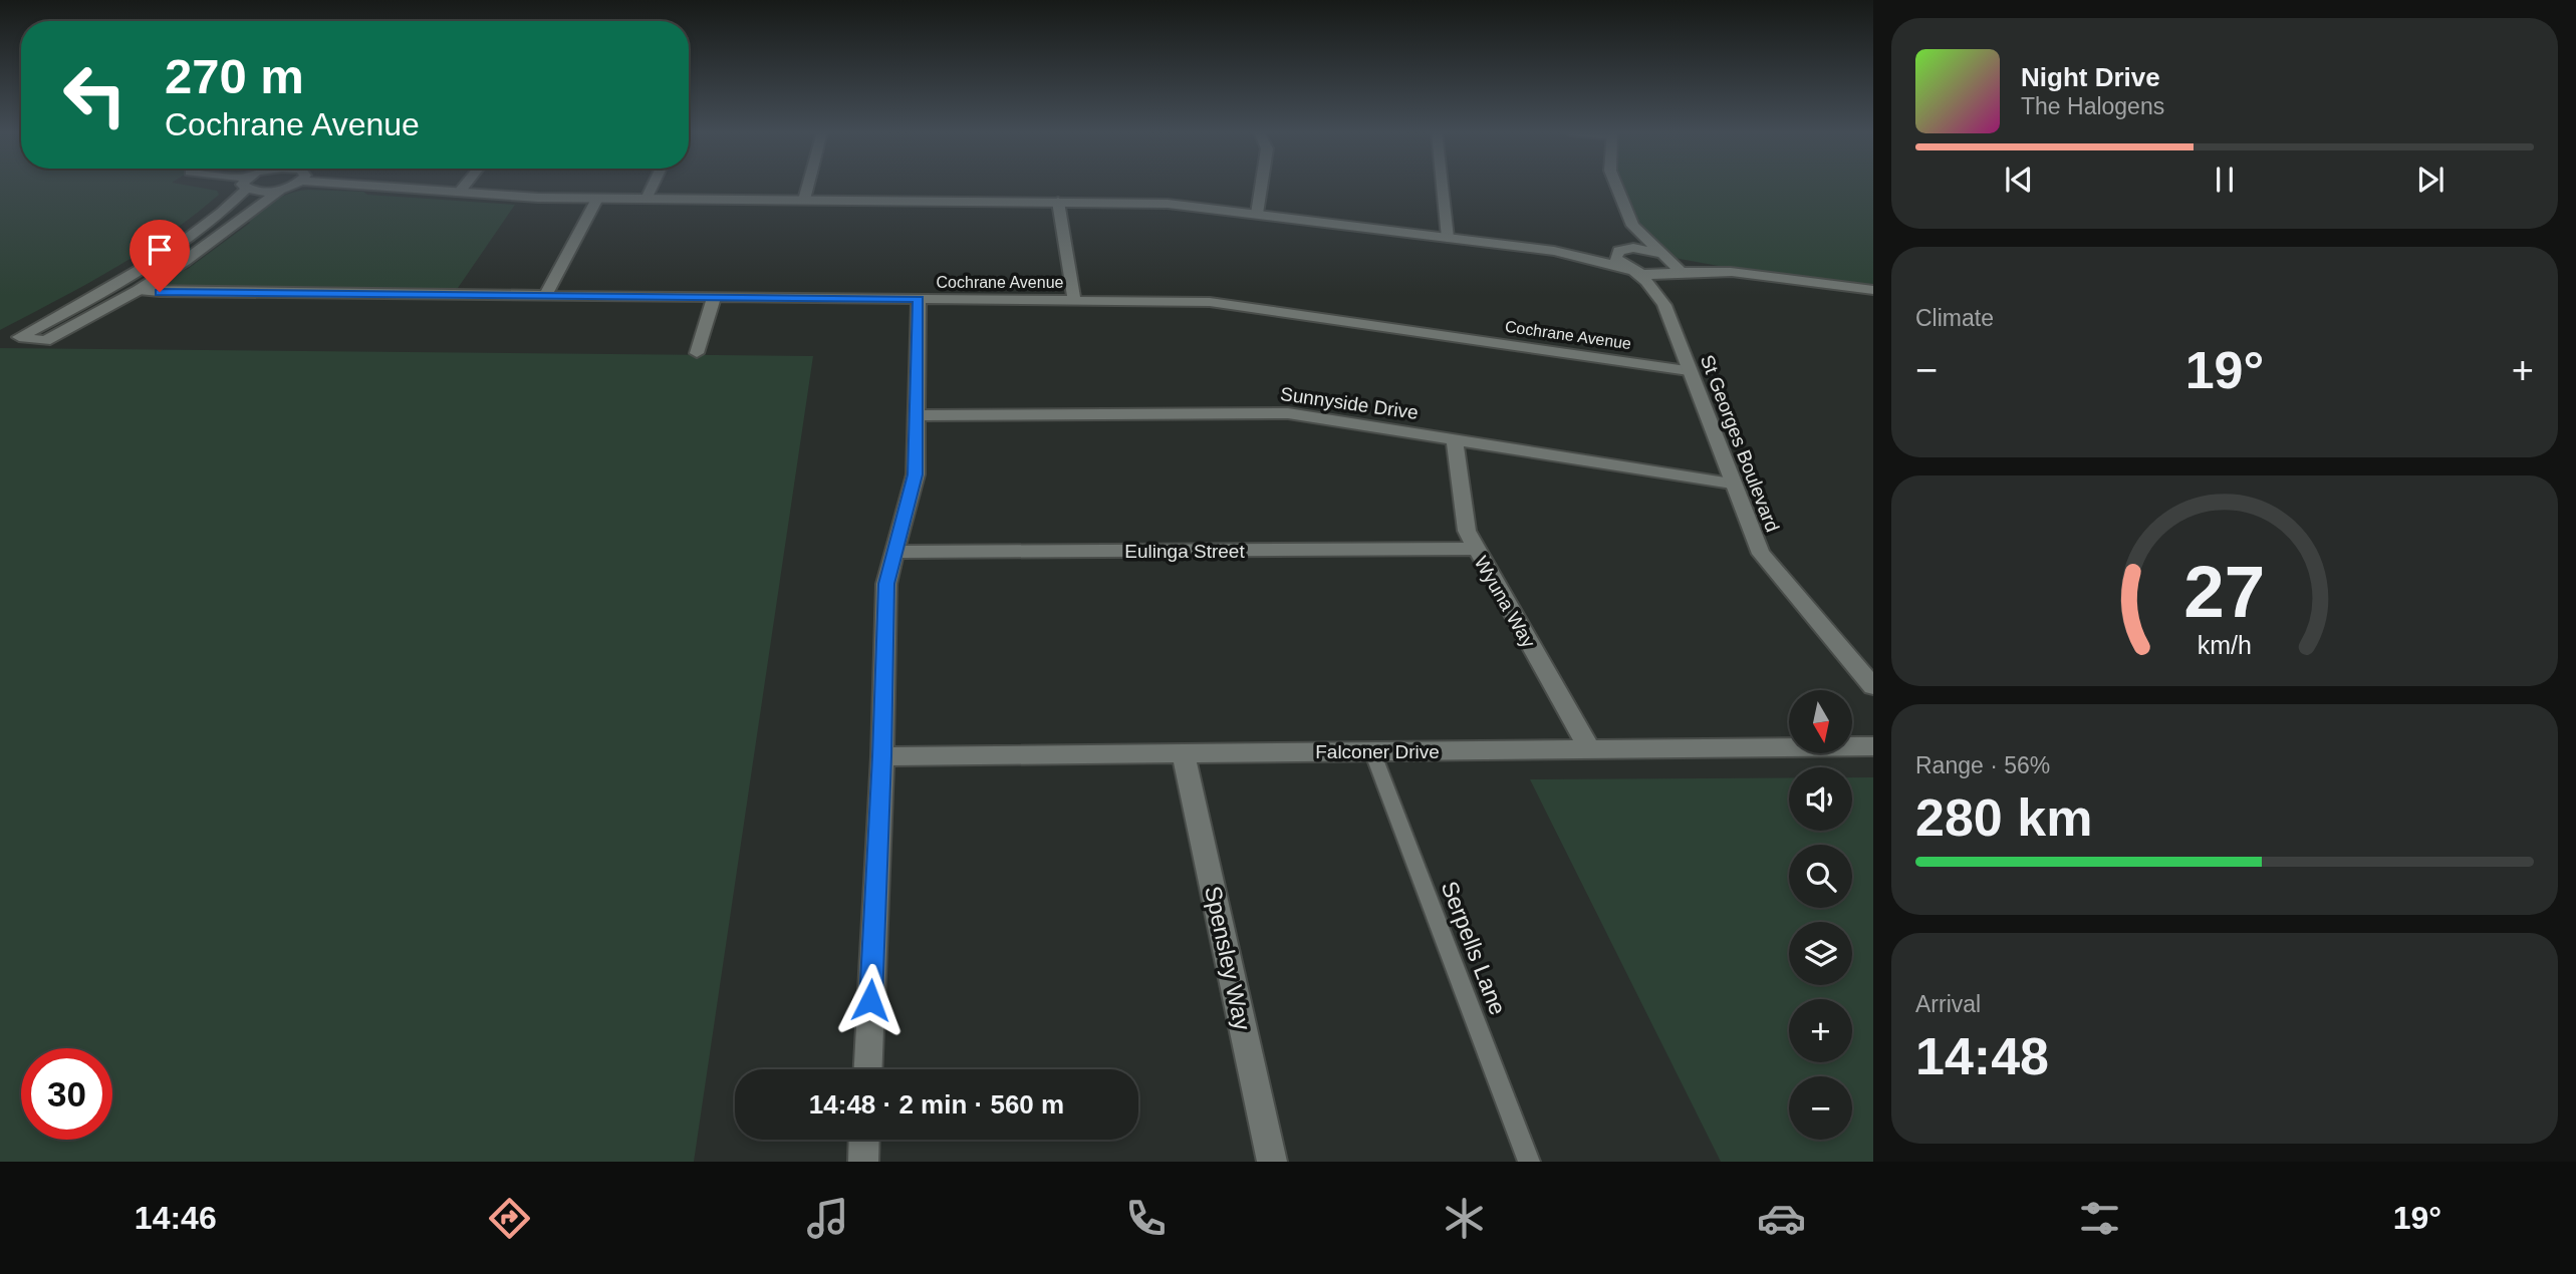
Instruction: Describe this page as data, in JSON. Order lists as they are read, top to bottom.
{
  "streets": {
    "street": [
      "Cochrane Avenue",
      "Sunnyside Drive",
      "St Georges Boulevard",
      "Eulinga Street",
      "Wyuna Way",
      "Falconer Drive",
      "Spensley Way"
    ],
    "lane": ["Serpells Lane"]
  },
  "crossings": [
    ["Cochrane Avenue", "St Georges Boulevard"],
    ["Sunnyside Drive", "St Georges Boulevard"],
    ["Sunnyside Drive", "Wyuna Way"],
    ["Eulinga Street", "Wyuna Way"],
    ["Wyuna Way", "Falconer Drive"],
    ["Falconer Drive", "Serpells Lane"],
    ["Falconer Drive", "Spensley Way"]
  ],
  "north": "bottom",
  "page": {
    "turn": ["270 m", "Cochrane Avenue"],
    "song": ["Night Drive", "The Halogens"],
    "tile": [
      "Climate",
      ["Range · 56%", "280 km"],
      ["Arrival", "14:48"]
    ],
    "heat": ["−", "19°", "+"],
    "map_buttons": ["+", "−"],
    "limit": "30",
    "trip": "14:48 · 2 min · 560 m",
    "tabs": ["14:46", "19°"],
    "gauge": ["27", "km/h"]
  }
}
